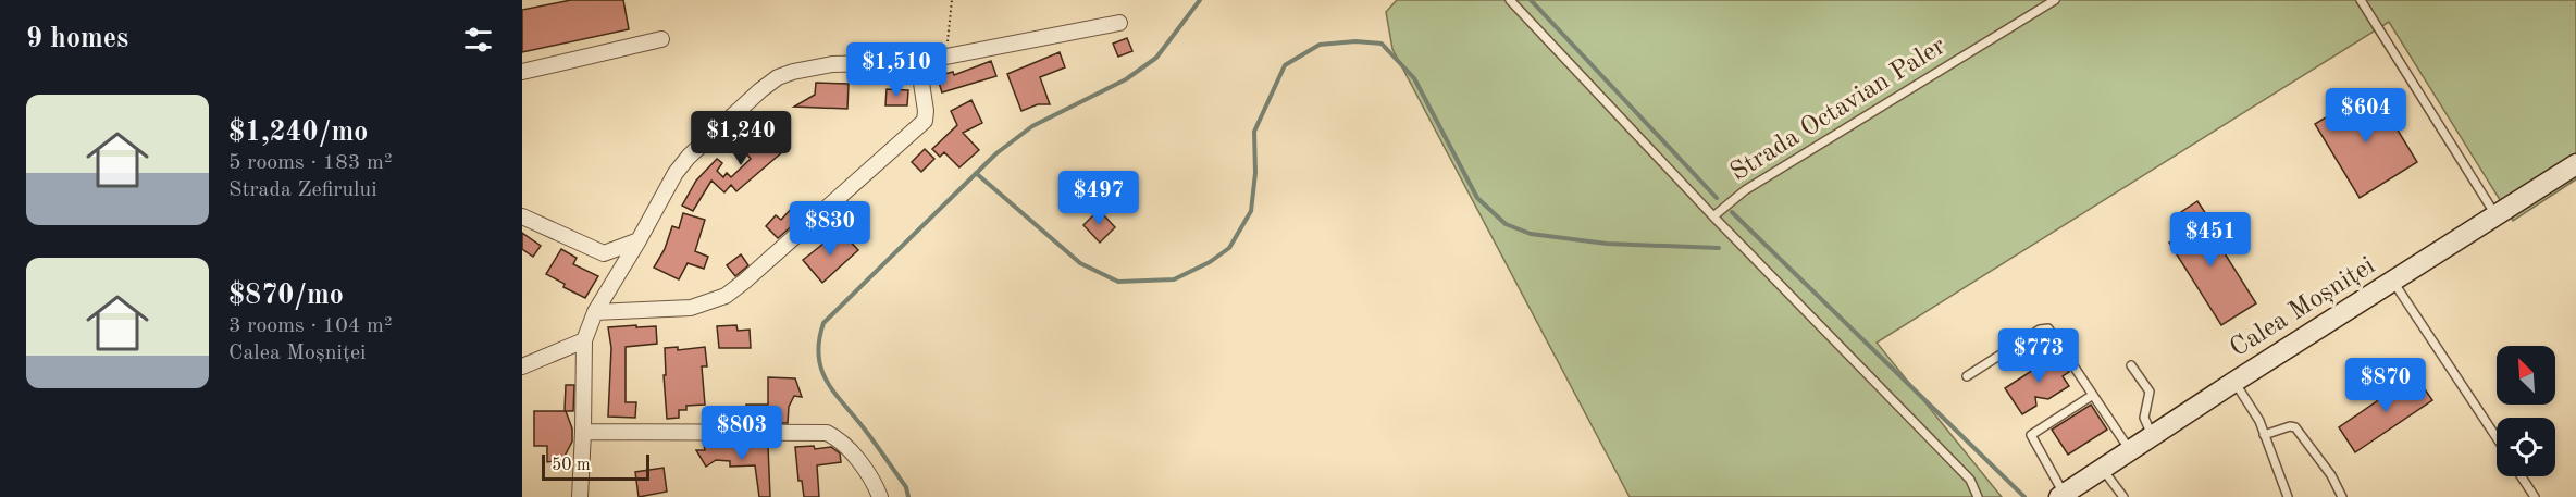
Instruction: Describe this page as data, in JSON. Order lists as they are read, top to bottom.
{
  "streets": {
    "street": ["Calea Moșniței"],
    "lane": ["Strada Octavian Paler"]
  },
  "scale_bar": "50 m",
  "north": "top left",
  "page": {
    "heading": "9 homes",
    "price": [
      "$1,510",
      "$604",
      "$1,240",
      "$497",
      "$830",
      "$451",
      "$773",
      "$870",
      "$803"
    ],
    "list": [
      {
        "name": "$1,240/mo",
        "note": "5 rooms · 183 m² · Strada Zefirului"
      },
      {
        "name": "$870/mo",
        "note": "3 rooms · 104 m² · Calea Moșniței"
      }
    ],
    "scale": "50 m"
  }
}
